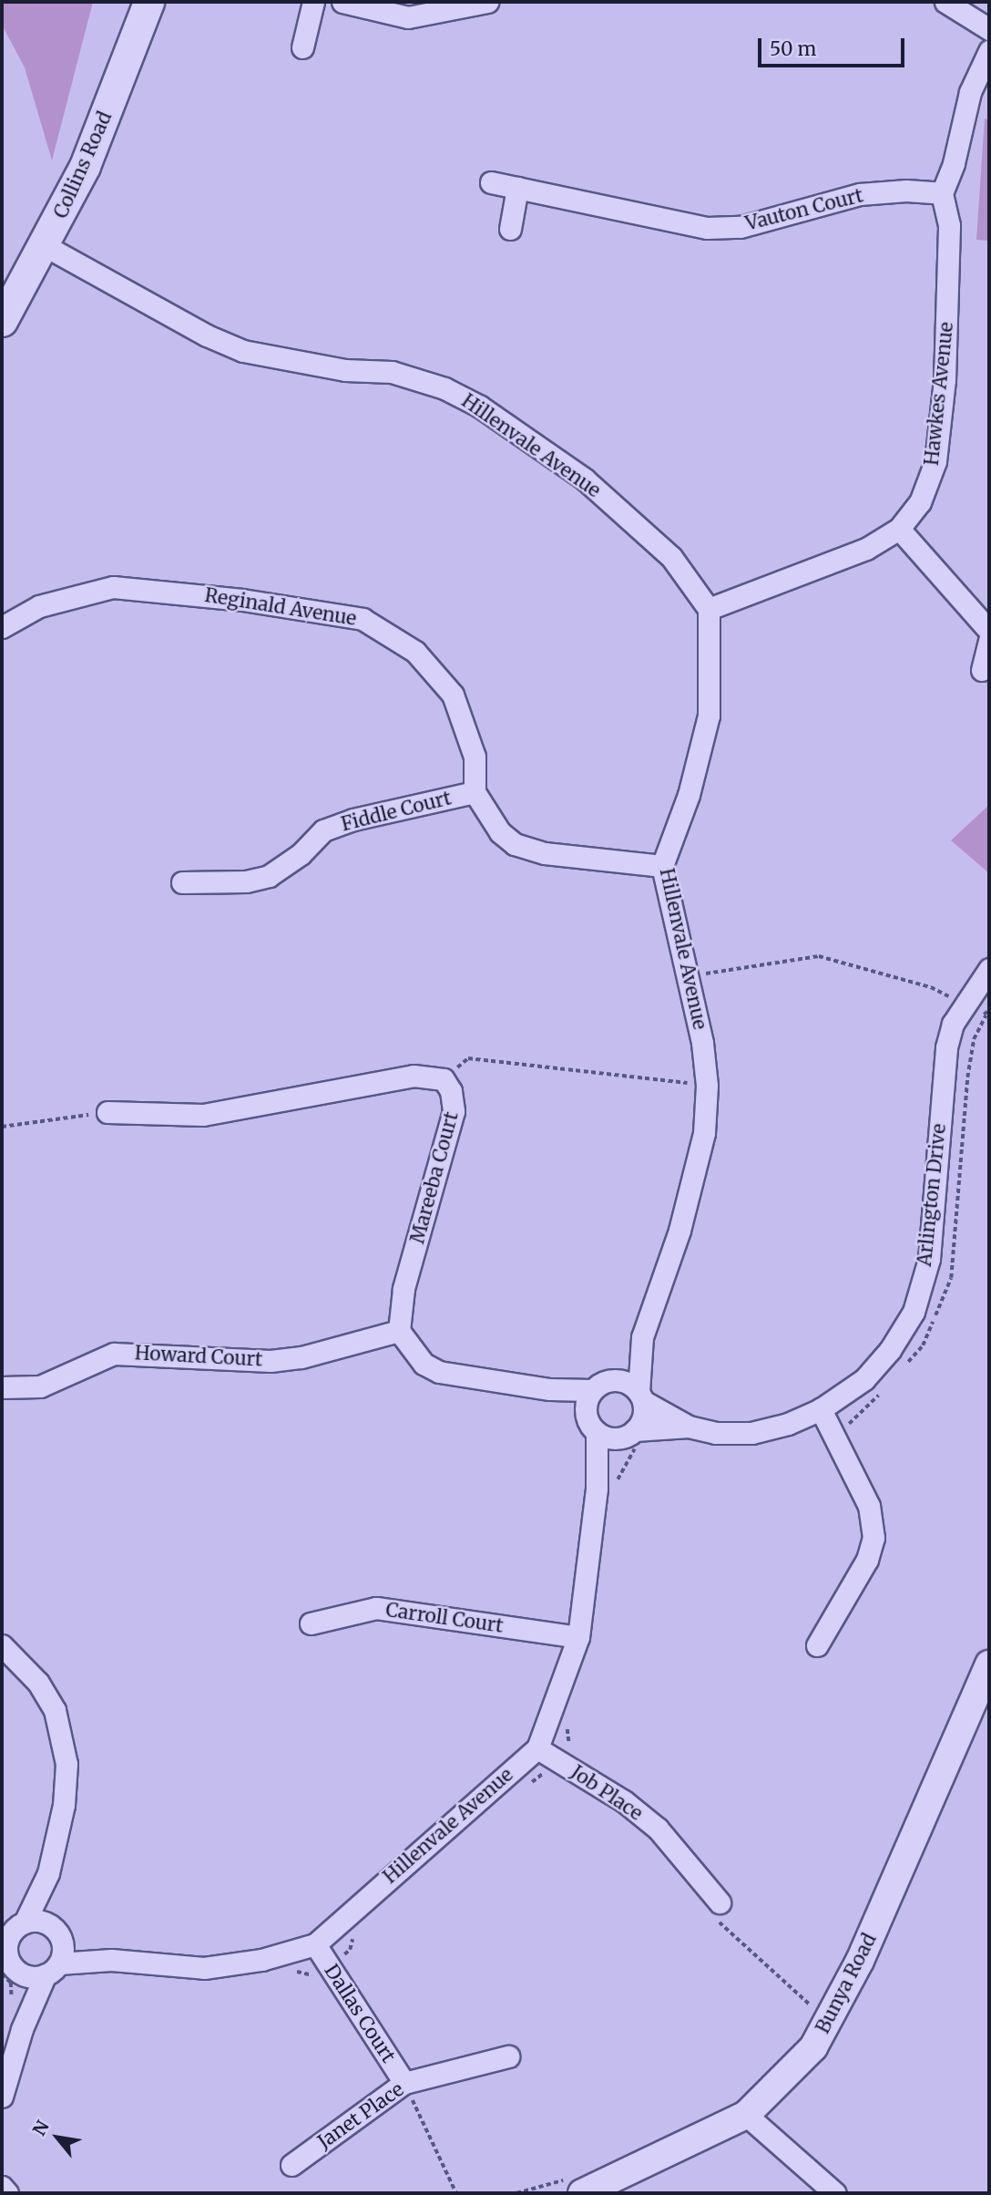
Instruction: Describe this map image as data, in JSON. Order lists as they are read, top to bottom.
{
  "streets": {
    "main road": ["Collins Road"],
    "street": [
      "Vauton Court",
      "Hawkes Avenue",
      "Hillenvale Avenue",
      "Reginald Avenue",
      "Fiddle Court",
      "Mareeba Court",
      "Arlington Drive",
      "Howard Court",
      "Carroll Court",
      "Job Place",
      "Bunya Road",
      "Dallas Court",
      "Janet Place"
    ]
  },
  "crossings": [
    ["Collins Road", "Hillenvale Avenue"],
    ["Vauton Court", "Hawkes Avenue"],
    ["Hawkes Avenue", "Hillenvale Avenue"],
    ["Hillenvale Avenue", "Arlington Drive"],
    ["Hillenvale Avenue", "Carroll Court"],
    ["Hillenvale Avenue", "Job Place"],
    ["Hillenvale Avenue", "Dallas Court"],
    ["Reginald Avenue", "Fiddle Court"],
    ["Mareeba Court", "Howard Court"],
    ["Dallas Court", "Janet Place"]
  ],
  "scale_bar": "50 m",
  "north": "top left"
}
